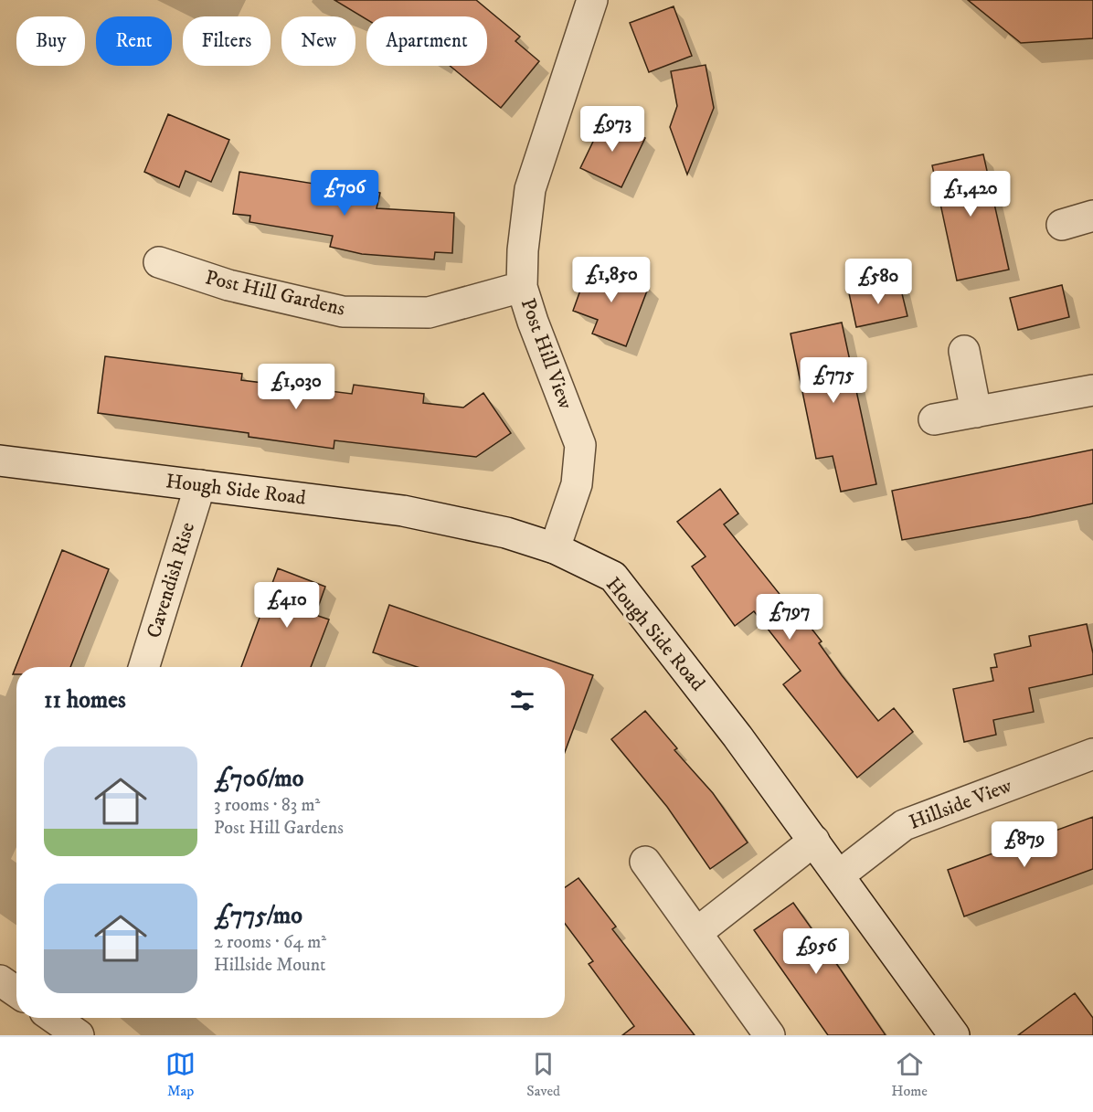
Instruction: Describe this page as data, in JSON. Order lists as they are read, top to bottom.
{
  "streets": {
    "street": [
      "Post Hill Gardens",
      "Post Hill View",
      "Hough Side Road",
      "Cavendish Rise",
      "Hillside View"
    ]
  },
  "crossings": [
    ["Post Hill Gardens", "Post Hill View"],
    ["Post Hill View", "Hough Side Road"],
    ["Hough Side Road", "Cavendish Rise"],
    ["Hough Side Road", "Hillside View"]
  ],
  "page": {
    "chip": [
      "Buy",
      "Rent",
      "Filters",
      "New",
      "Apartment"
    ],
    "price": [
      "£973",
      "£706",
      "£1,420",
      "£1,850",
      "£580",
      "£775",
      "£1,030",
      "£410",
      "£797",
      "£879",
      "£956"
    ],
    "heading": "11 homes",
    "list": [
      {
        "name": "£706/mo",
        "note": "3 rooms · 83 m² · Post Hill Gardens"
      },
      {
        "name": "£775/mo",
        "note": "2 rooms · 64 m² · Hillside Mount"
      }
    ],
    "tabs": ["Map", "Saved", "Home"]
  }
}
